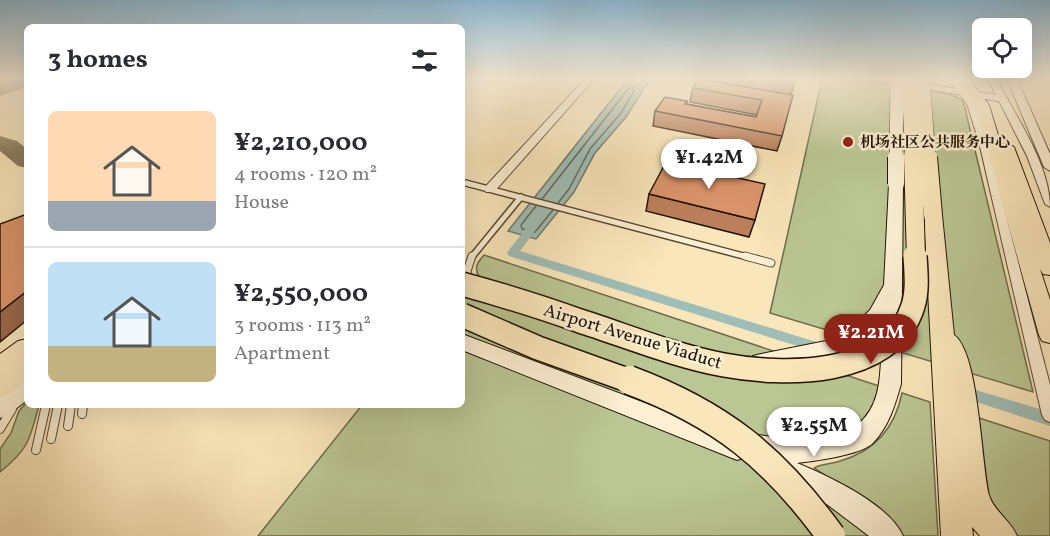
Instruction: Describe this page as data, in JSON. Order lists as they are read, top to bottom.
{
  "streets": {
    "highway": ["Airport Avenue Viaduct"]
  },
  "places": ["机场社区公共服务中心"],
  "page": {
    "heading": "3 homes",
    "list": [
      {
        "name": "¥2,210,000",
        "note": "4 rooms · 120 m² · House"
      },
      {
        "name": "¥2,550,000",
        "note": "3 rooms · 113 m² · Apartment"
      }
    ],
    "price": ["¥1.42M", "¥2.21M", "¥2.55M"]
  }
}
